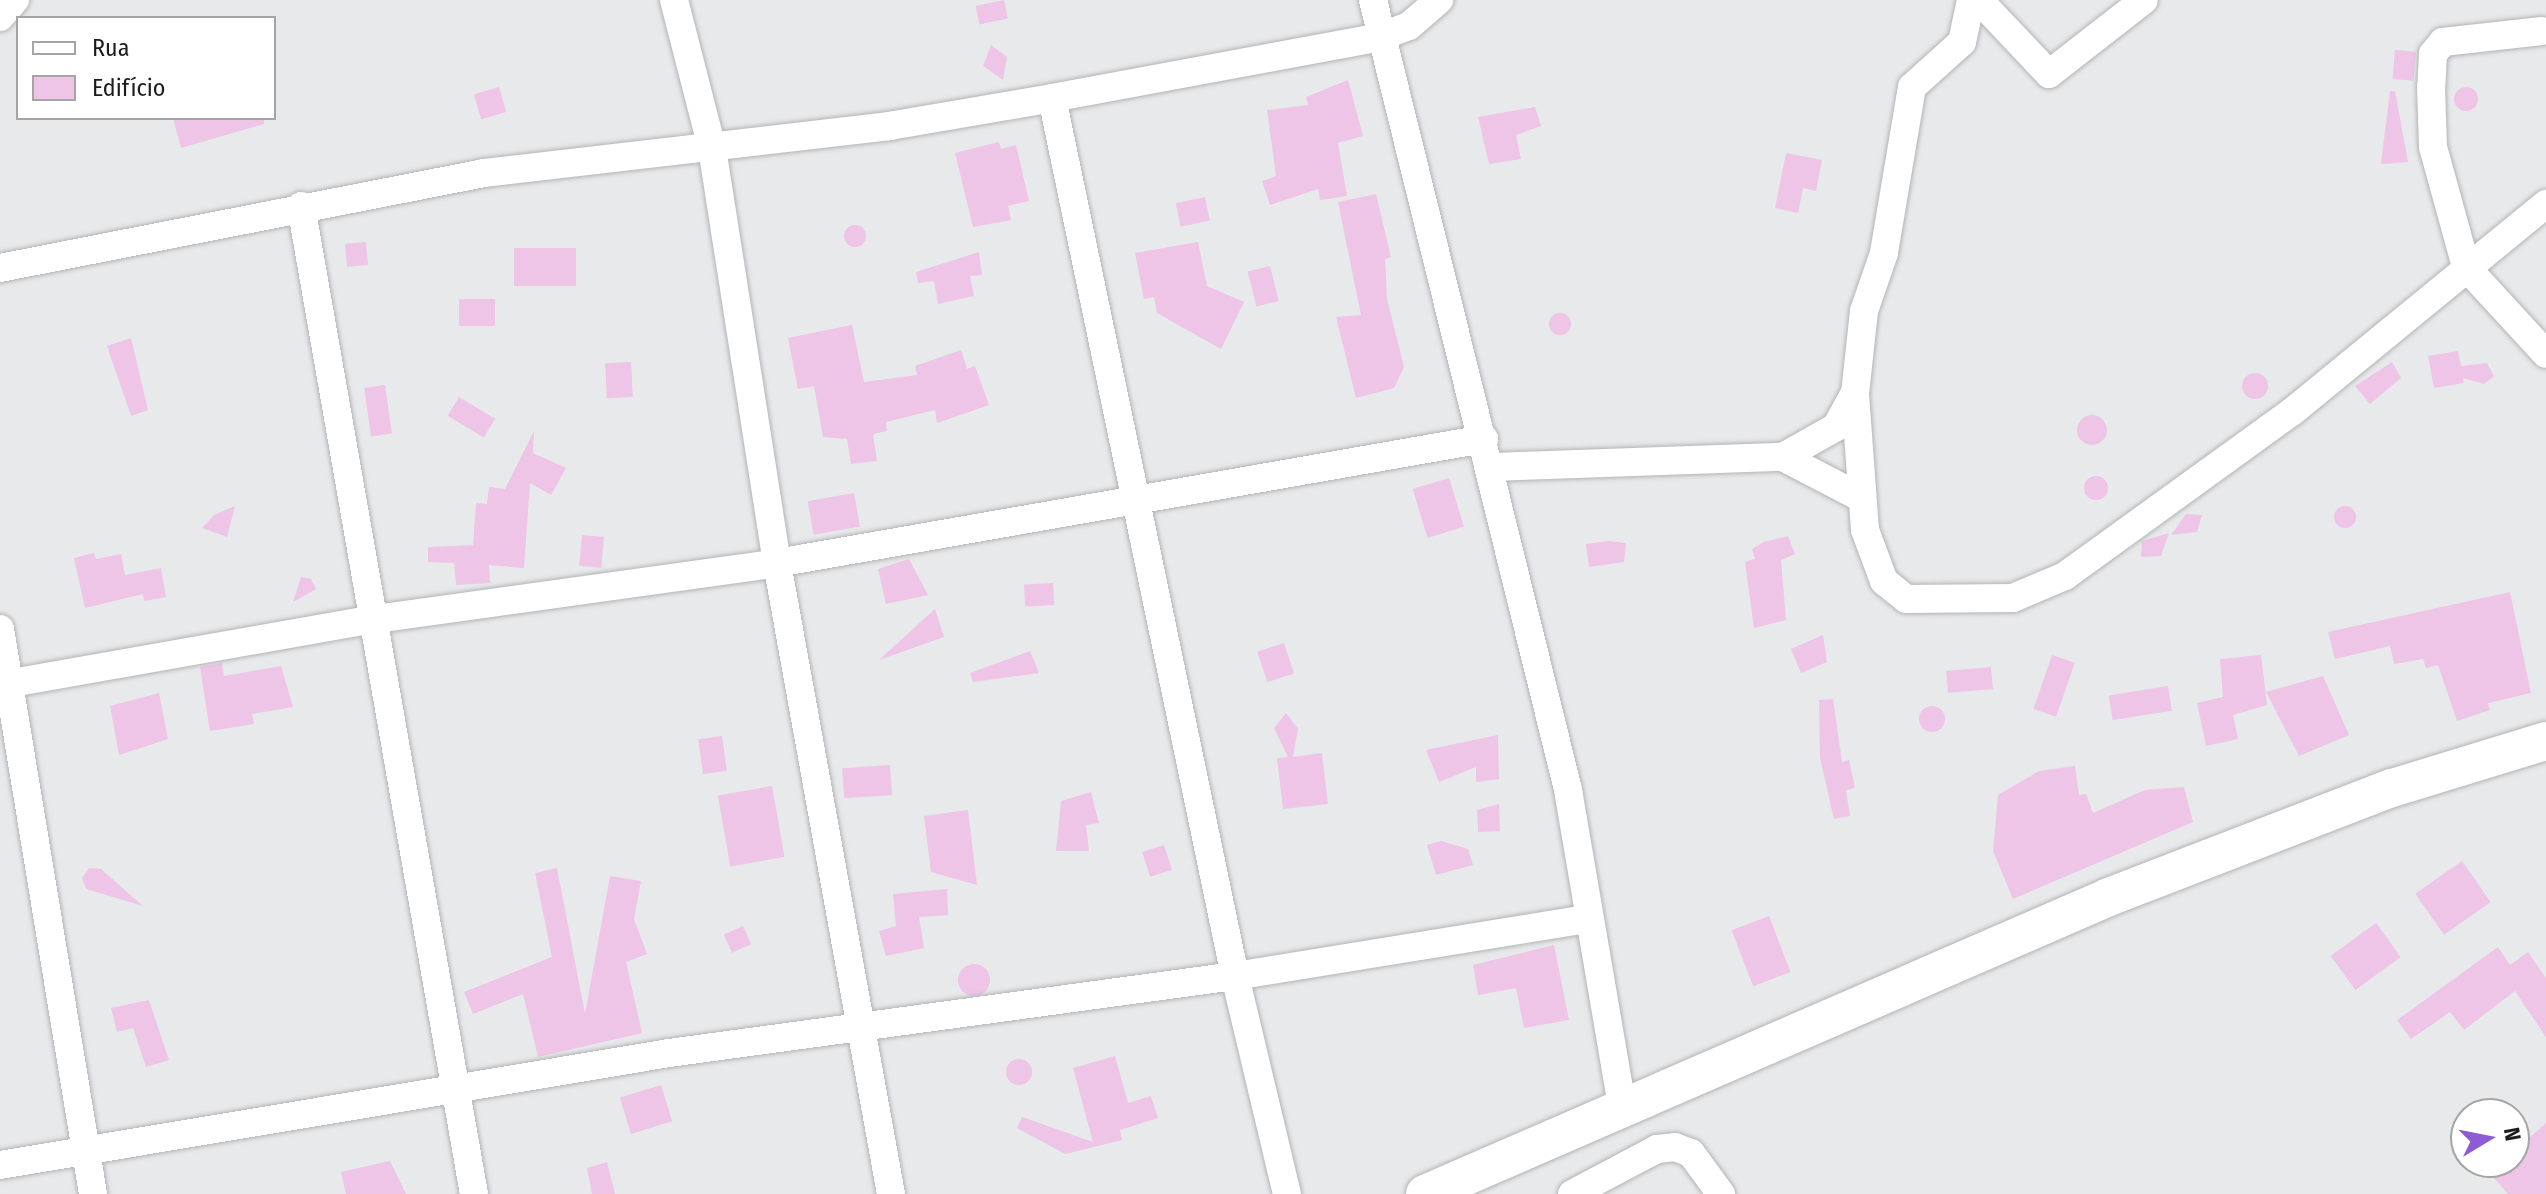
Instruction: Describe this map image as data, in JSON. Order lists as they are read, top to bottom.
{
  "legend": ["Rua", "Edifício"],
  "north": "right"
}
